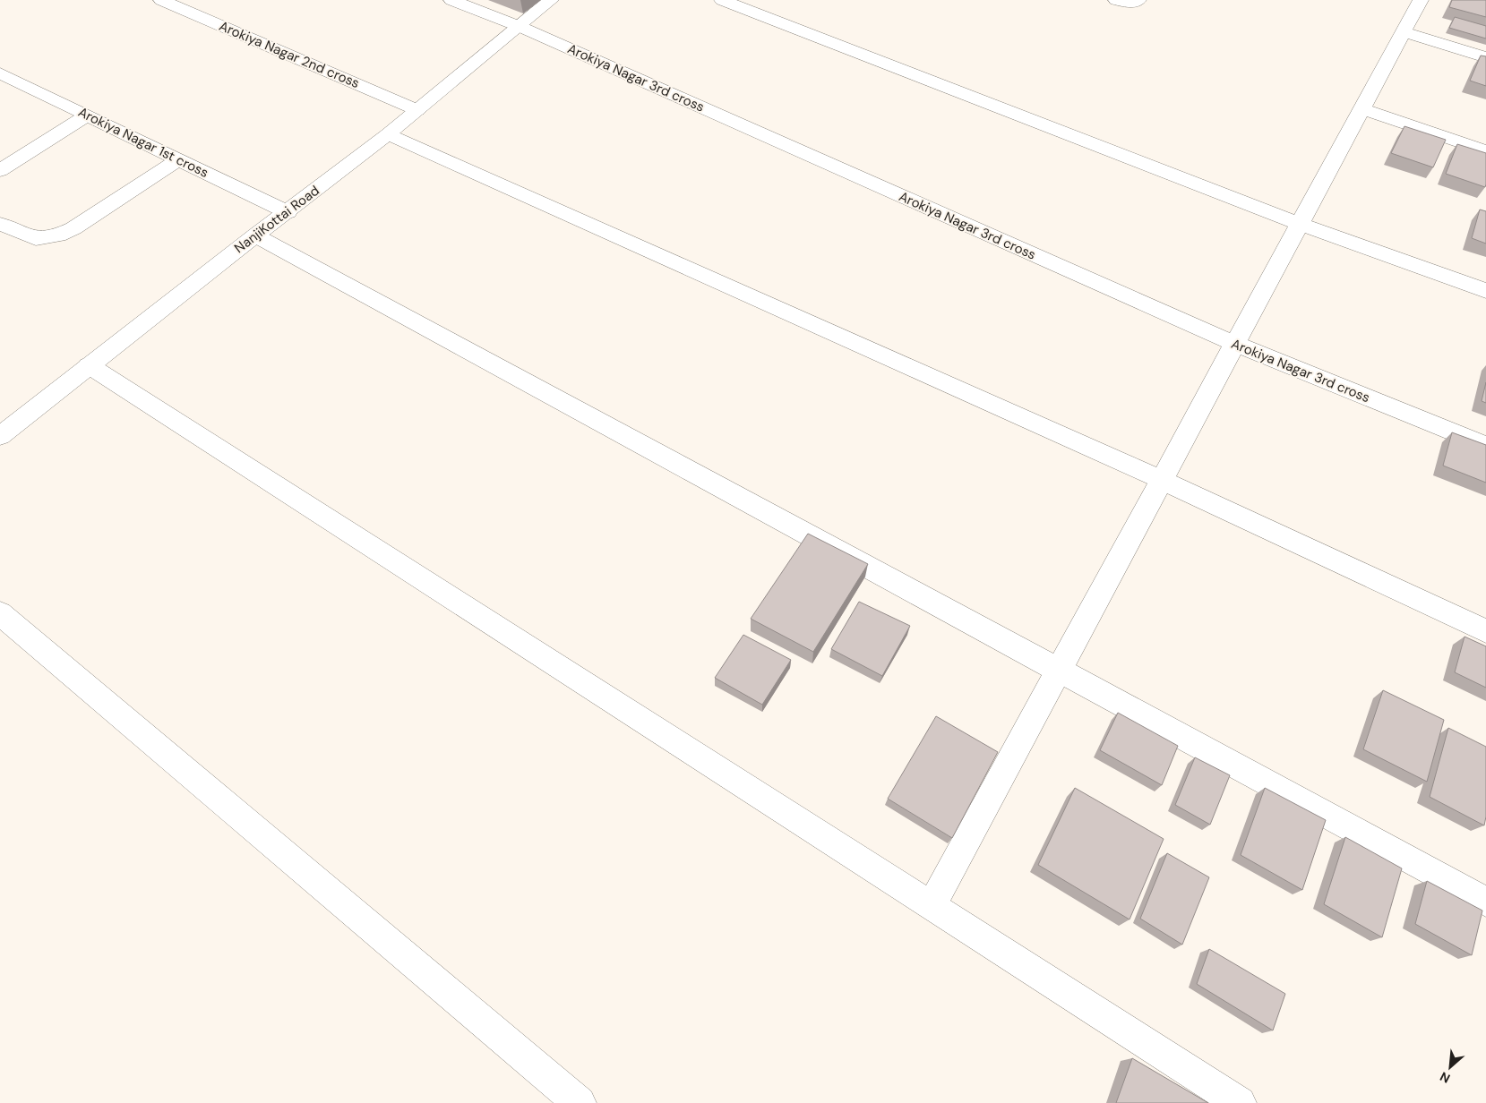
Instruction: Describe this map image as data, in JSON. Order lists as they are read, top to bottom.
{
  "streets": {
    "street": [
      "Arokiya Nagar 2nd cross",
      "Arokiya Nagar 3rd cross",
      "Arokiya Nagar 1st cross",
      "NanjiKottai Road"
    ]
  },
  "crossings": [
    ["Arokiya Nagar 2nd cross", "NanjiKottai Road"],
    ["Arokiya Nagar 3rd cross", "NanjiKottai Road"],
    ["Arokiya Nagar 1st cross", "NanjiKottai Road"]
  ],
  "north": "bottom left"
}
